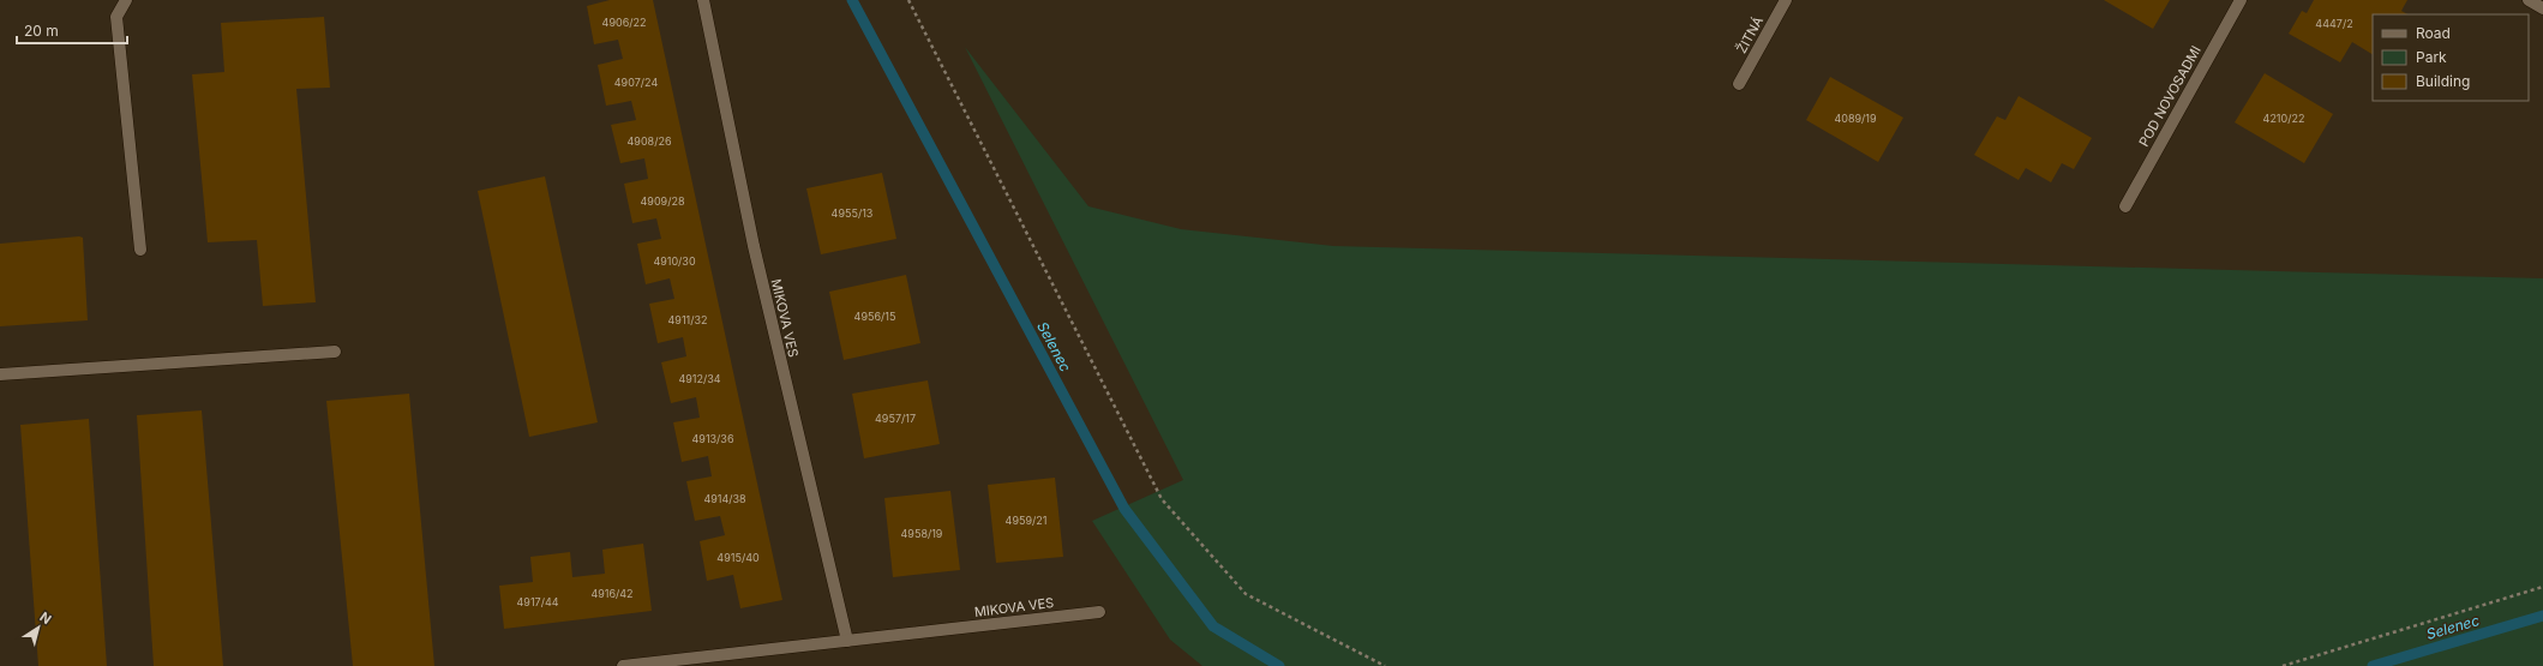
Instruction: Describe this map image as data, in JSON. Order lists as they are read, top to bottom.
{
  "streets": {
    "street": ["ŽITNÁ", "POD NOVOSADMI", "MIKOVA VES"]
  },
  "water": ["Selenec"],
  "house_numbers": [
    "4906/22",
    "4447/2",
    "4907/24",
    "4089/19",
    "4210/22",
    "4908/26",
    "4909/28",
    "4955/13",
    "4910/30",
    "4956/15",
    "4911/32",
    "4912/34",
    "4957/17",
    "4913/36",
    "4914/38",
    "4959/21",
    "4958/19",
    "4915/40",
    "4916/42",
    "4917/44"
  ],
  "legend": ["Road", "Park", "Building"],
  "scale_bar": "20 m",
  "north": "top right"
}
